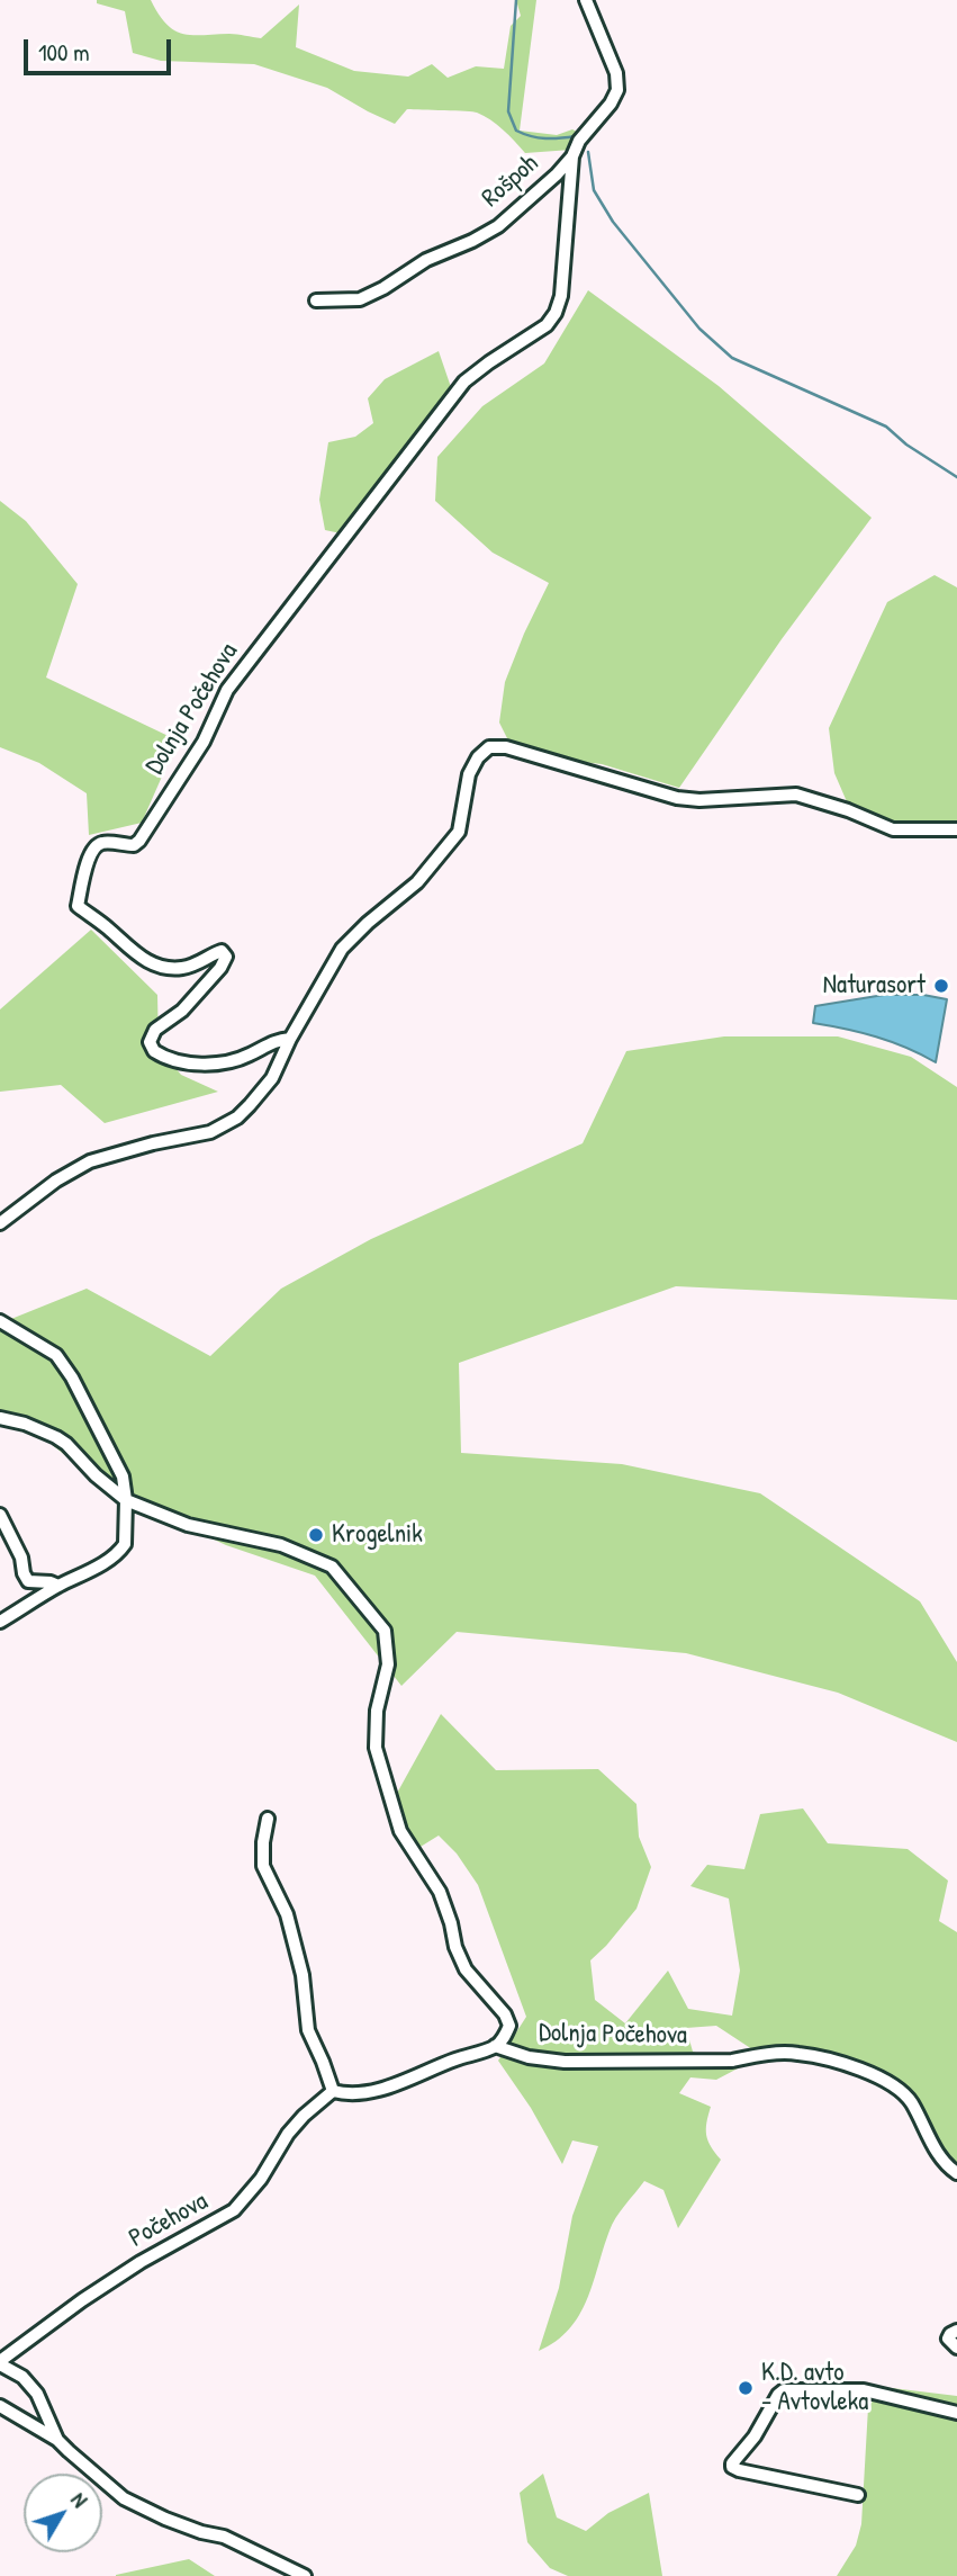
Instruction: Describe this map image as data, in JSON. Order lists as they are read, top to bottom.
{
  "streets": {
    "street": ["Rošpoh", "Dolnja Počehova", "Počehova"]
  },
  "crossings": [
    ["Rošpoh", "Dolnja Počehova"]
  ],
  "places": ["Naturasort", "Krogelnik", "K.D. avto - Avtovleka"],
  "scale_bar": "100 m",
  "north": "top right"
}
